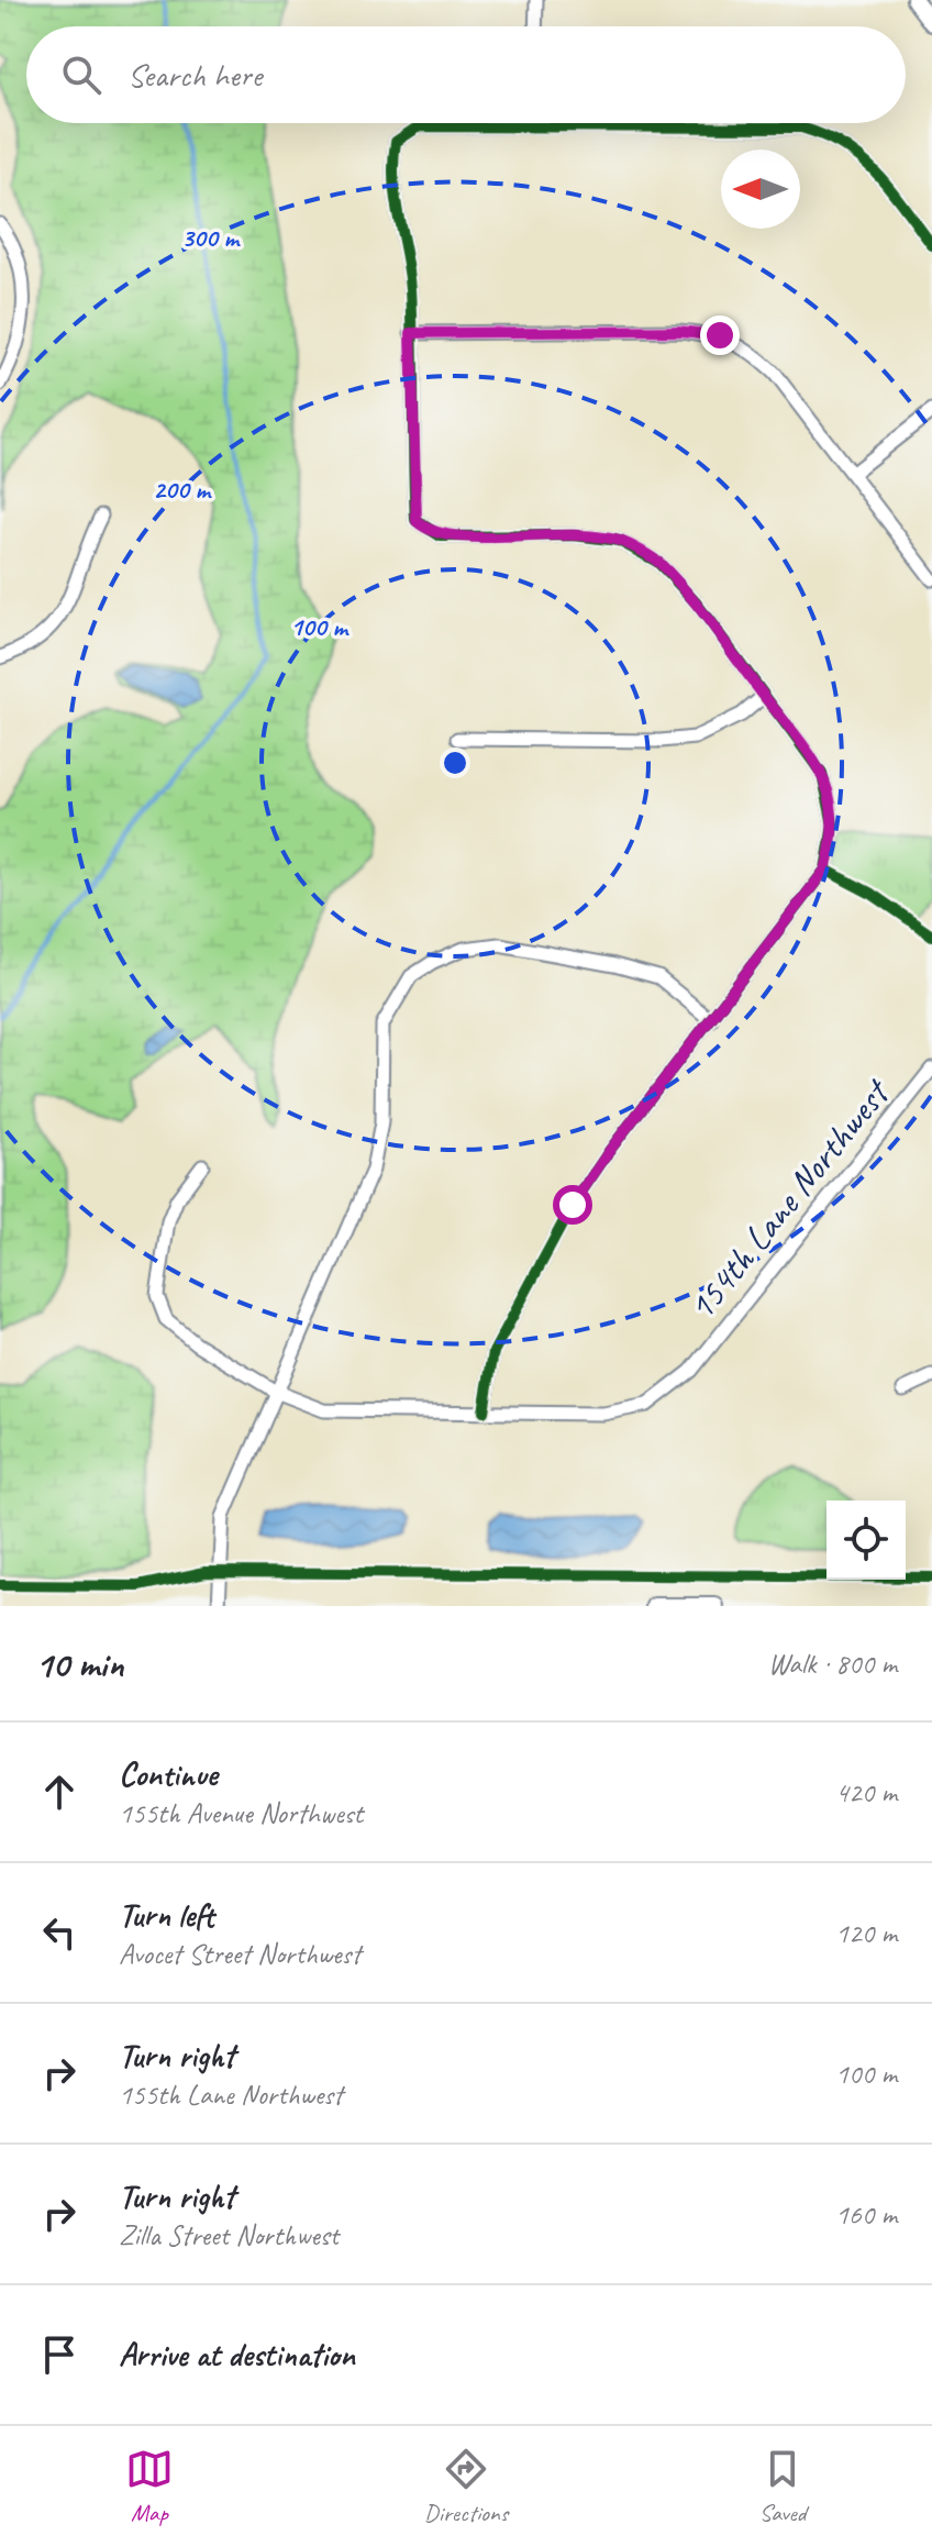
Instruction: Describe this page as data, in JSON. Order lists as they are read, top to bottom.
{
  "streets": {
    "street": ["154th Lane Northwest"]
  },
  "north": "left",
  "page": {
    "search": "Search here",
    "heading": ["10 min", "Walk · 800 m"],
    "list": [
      ["Continue", "155th Avenue Northwest", "420 m"],
      ["Turn left", "Avocet Street Northwest", "120 m"],
      ["Turn right", "155th Lane Northwest", "100 m"],
      ["Turn right", "Zilla Street Northwest", "160 m"],
      "Arrive at destination"
    ],
    "nav": ["Map", "Directions", "Saved"]
  },
  "rings": ["300 m", "200 m", "100 m"]
}
